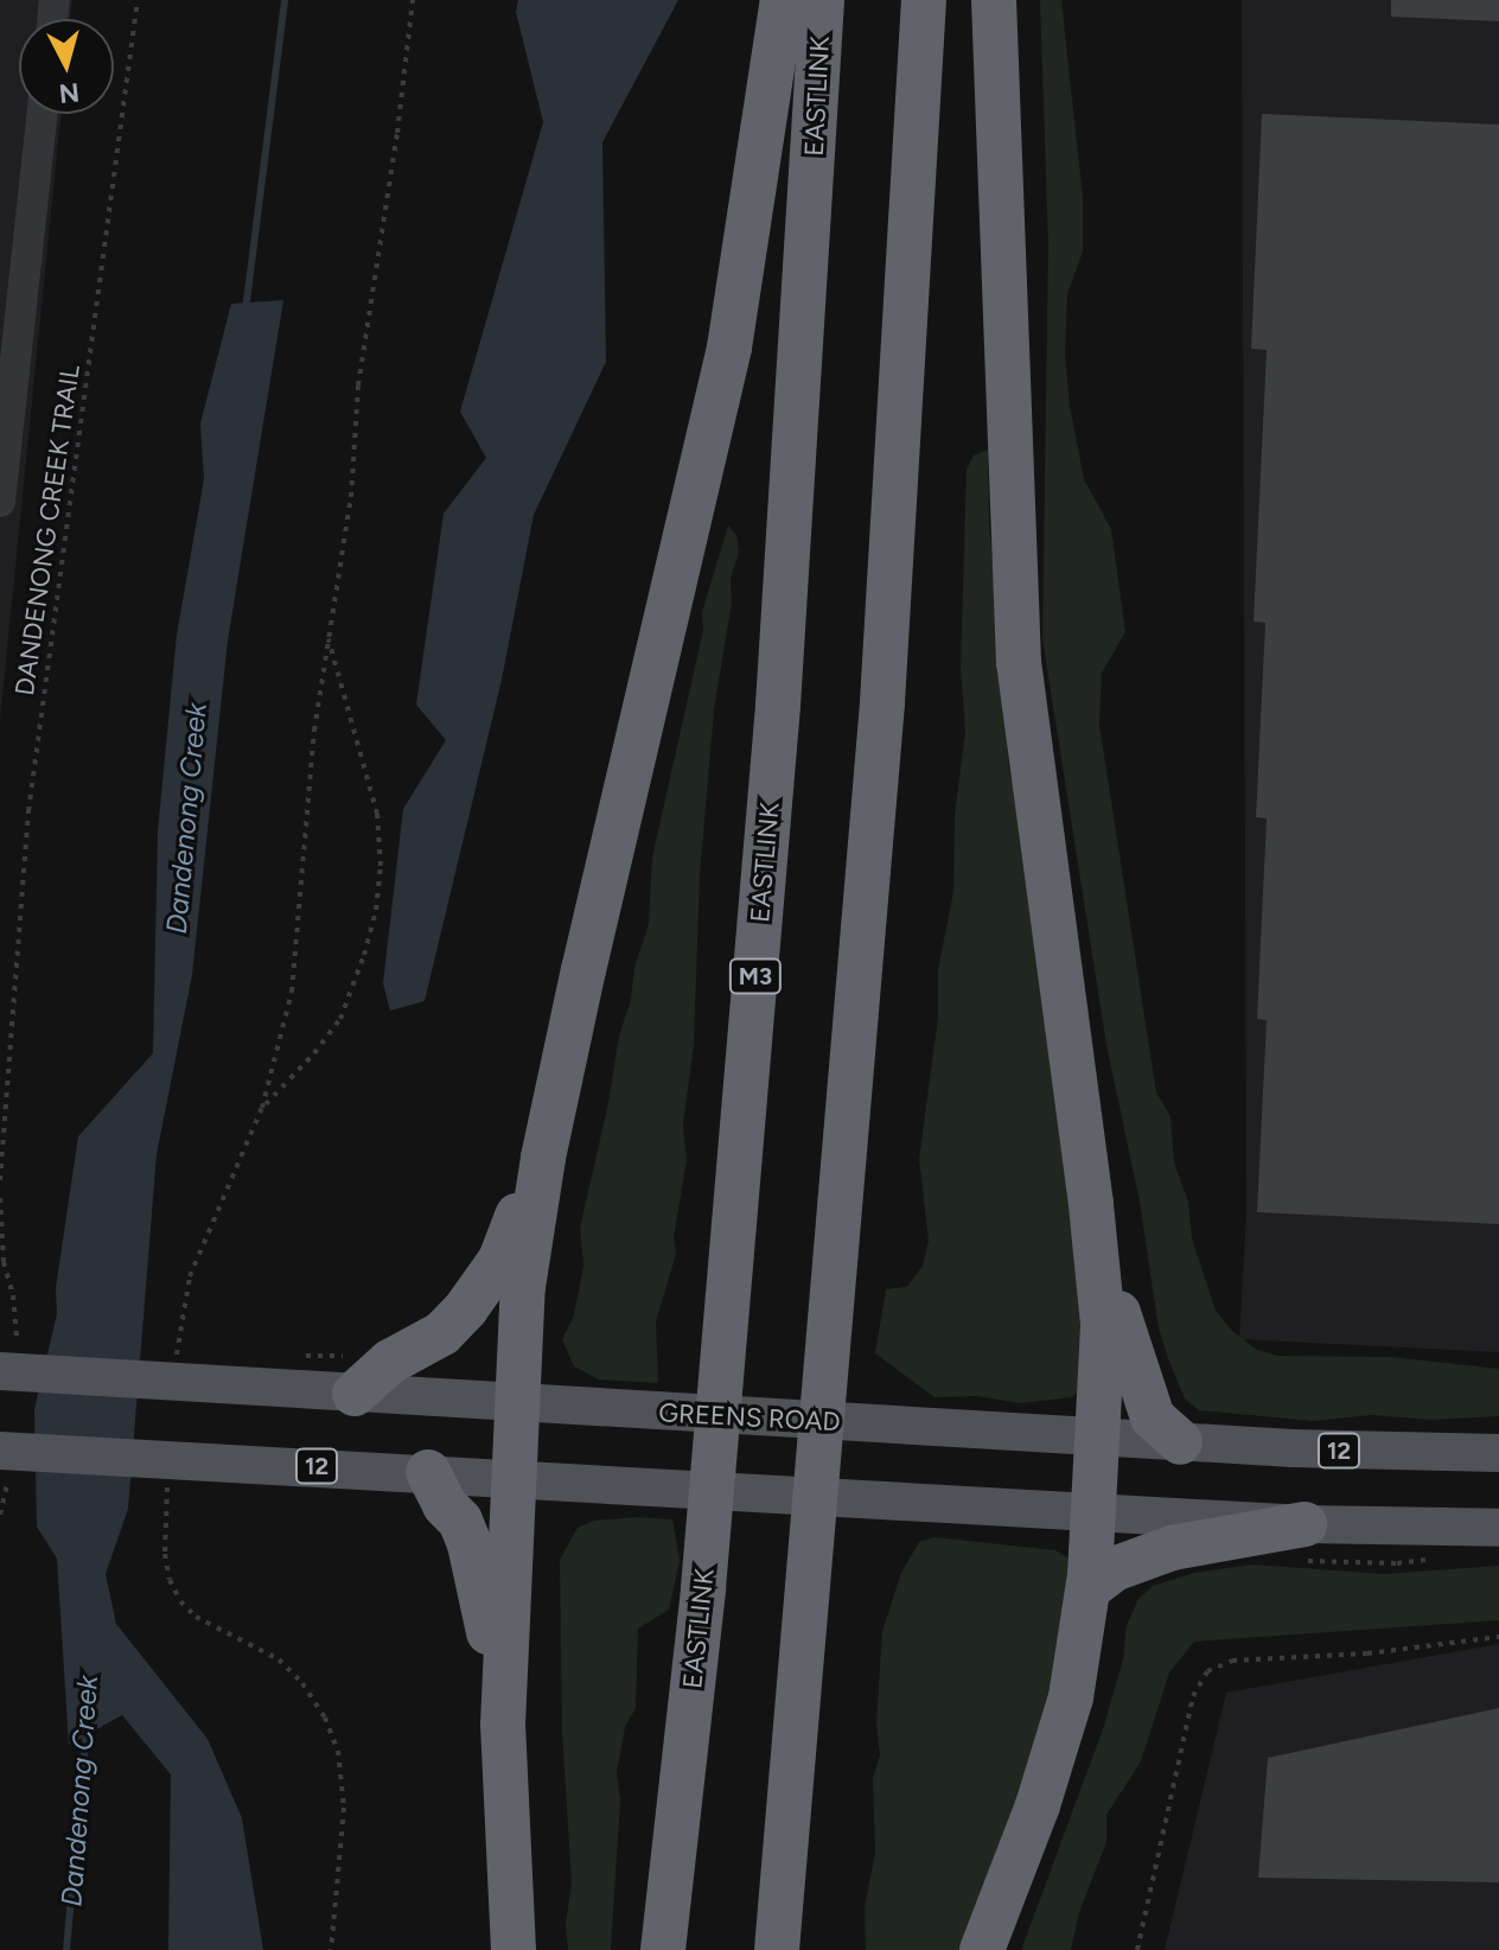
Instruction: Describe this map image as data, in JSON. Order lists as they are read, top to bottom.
{
  "streets": {
    "highway": ["EASTLINK", "M3"],
    "main road": ["GREENS ROAD", "12"],
    "path": ["DANDENONG CREEK TRAIL"]
  },
  "water": ["Dandenong Creek"],
  "north": "bottom"
}
